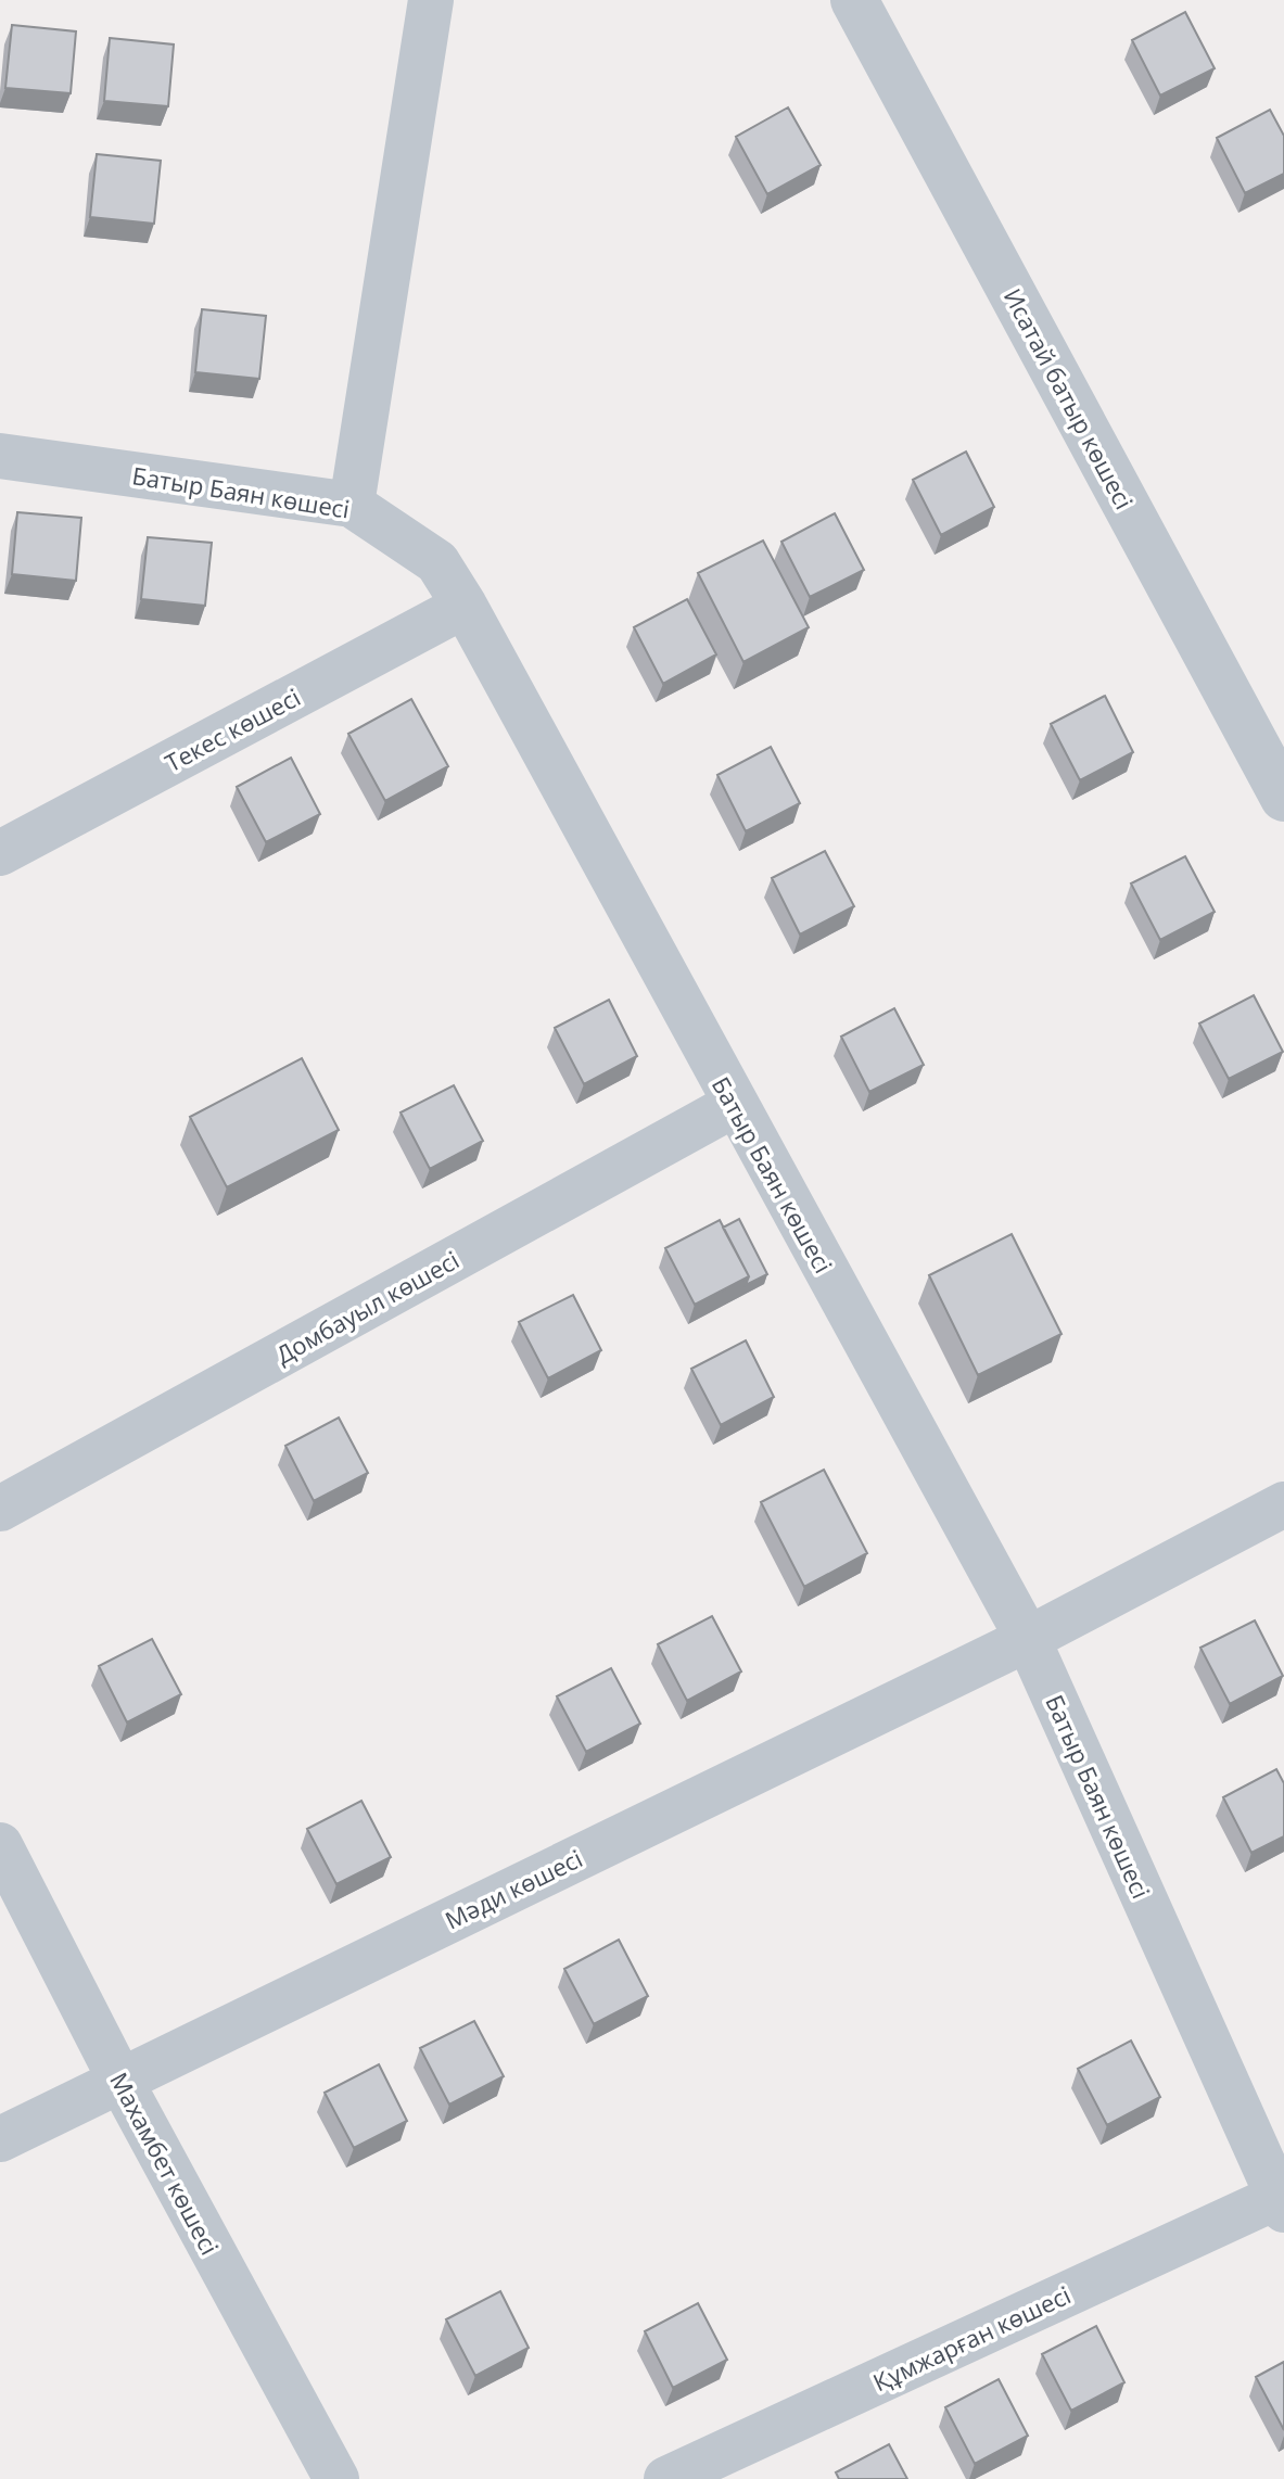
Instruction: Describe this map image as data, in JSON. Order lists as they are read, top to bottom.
{
  "streets": {
    "street": [
      "Исатай батыр көшесі",
      "Батыр Баян көшесі",
      "Текес көшесі",
      "Домбауыл көшесі",
      "Мәди көшесі",
      "Махамбет көшесі",
      "Құмжарған көшесі"
    ]
  },
  "crossings": [
    ["Батыр Баян көшесі", "Текес көшесі"],
    ["Батыр Баян көшесі", "Домбауыл көшесі"],
    ["Батыр Баян көшесі", "Мәди көшесі"],
    ["Батыр Баян көшесі", "Құмжарған көшесі"],
    ["Мәди көшесі", "Махамбет көшесі"]
  ]
}
